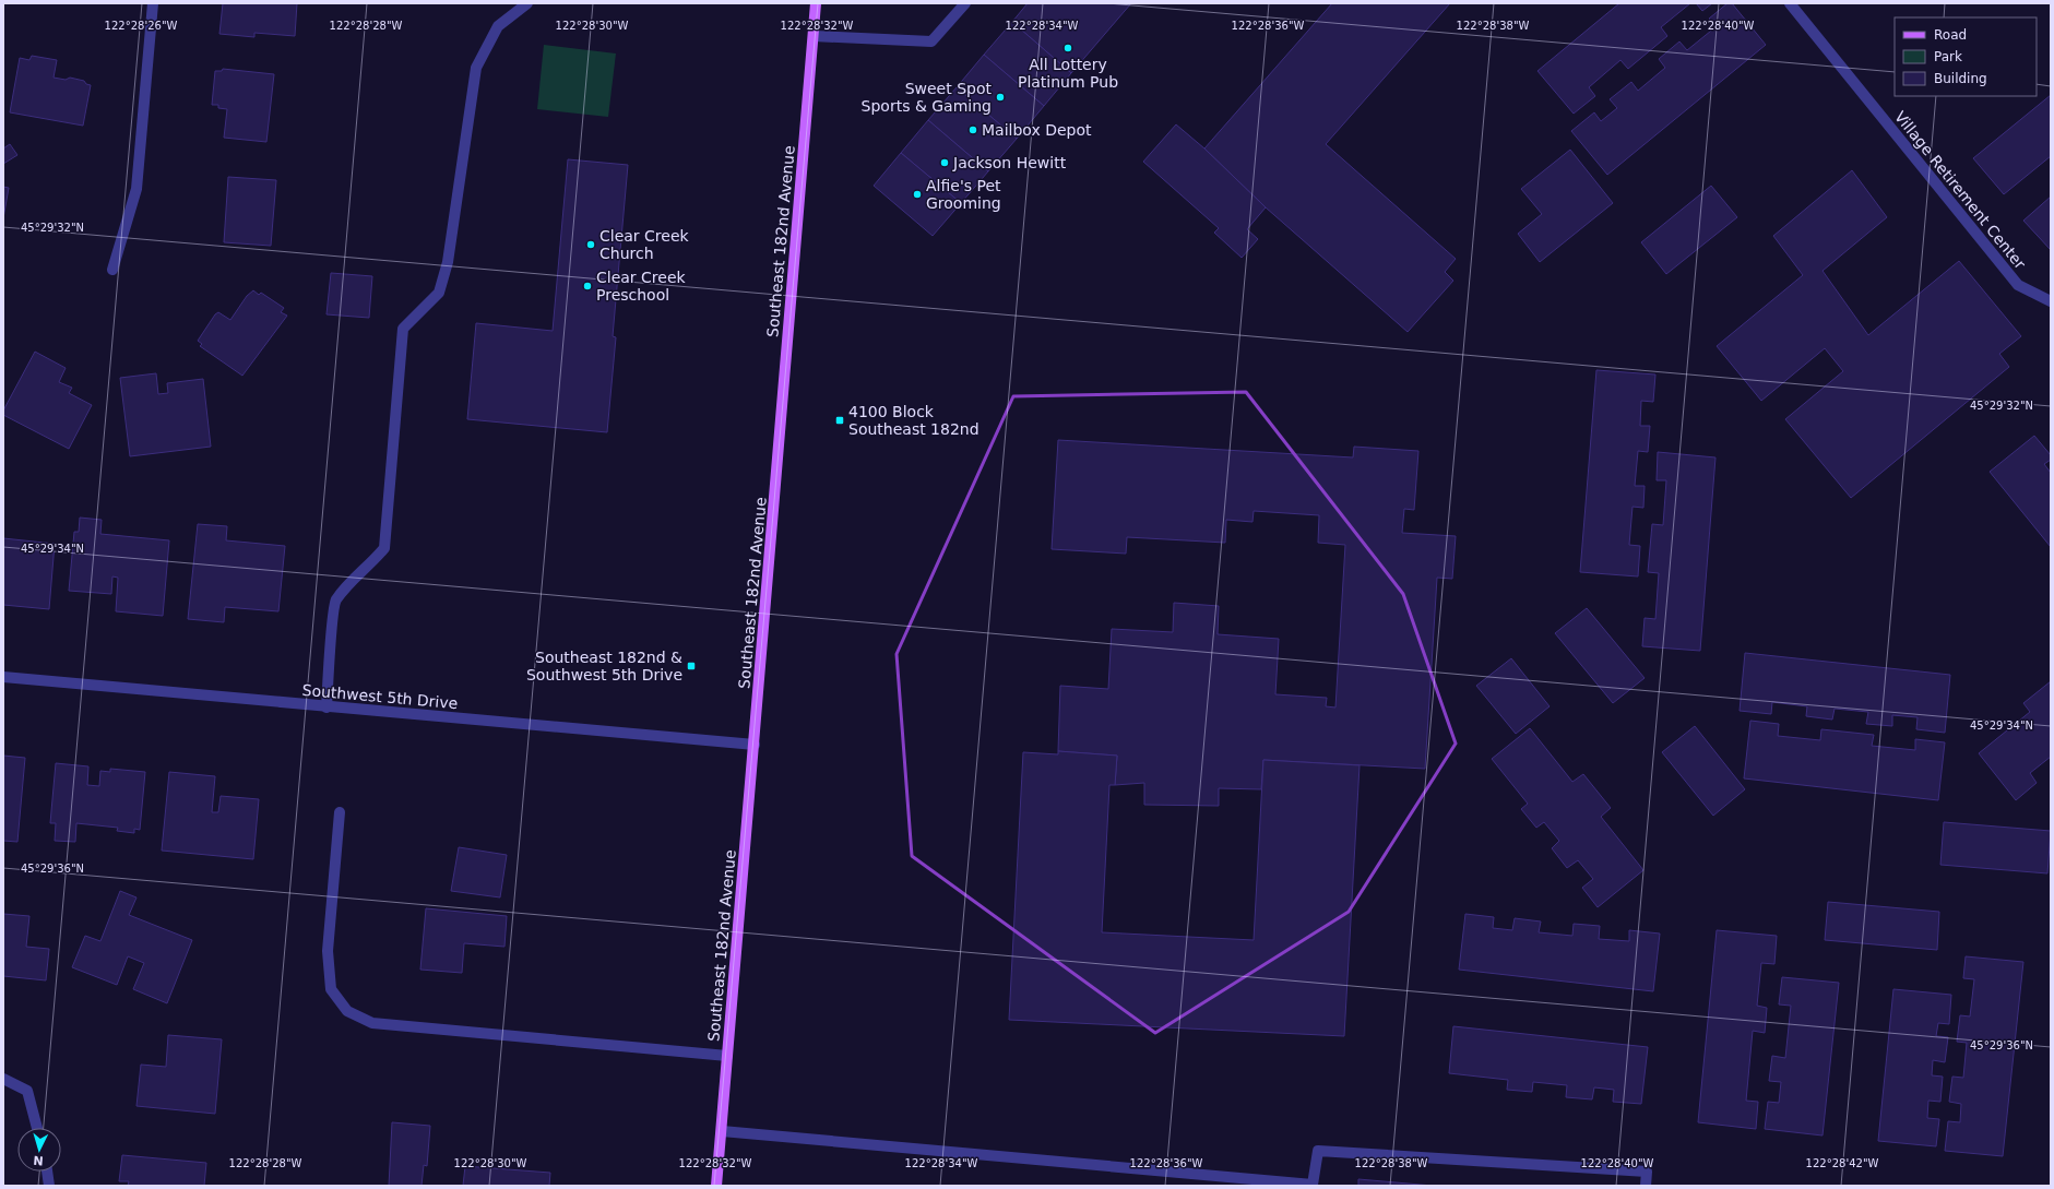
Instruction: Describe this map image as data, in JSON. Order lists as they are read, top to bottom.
{
  "streets": {
    "main road": ["Southeast 182nd Avenue"],
    "street": ["Village Retirement Center", "Southwest 5th Drive"]
  },
  "crossings": [
    ["Southeast 182nd Avenue", "Southwest 5th Drive"]
  ],
  "places": {
    "other": [
      "All Lottery Platinum Pub",
      "Sweet Spot Sports & Gaming",
      "Mailbox Depot",
      "Jackson Hewitt",
      "Alfie's Pet Grooming",
      "Clear Creek Church",
      "Clear Creek Preschool"
    ],
    "transit": ["4100 Block Southeast 182nd", "Southeast 182nd & Southwest 5th Drive"]
  },
  "legend": ["Road", "Park", "Building"],
  "north": "bottom",
  "coordinates": [
    "122°28'26\"W",
    "122°28'28\"W",
    "122°28'30\"W",
    "122°28'32\"W",
    "122°28'34\"W",
    "122°28'36\"W",
    "122°28'38\"W",
    "122°28'40\"W",
    "45°29'32\"N",
    "45°29'34\"N",
    "45°29'36\"N",
    "122°28'42\"W"
  ]
}
